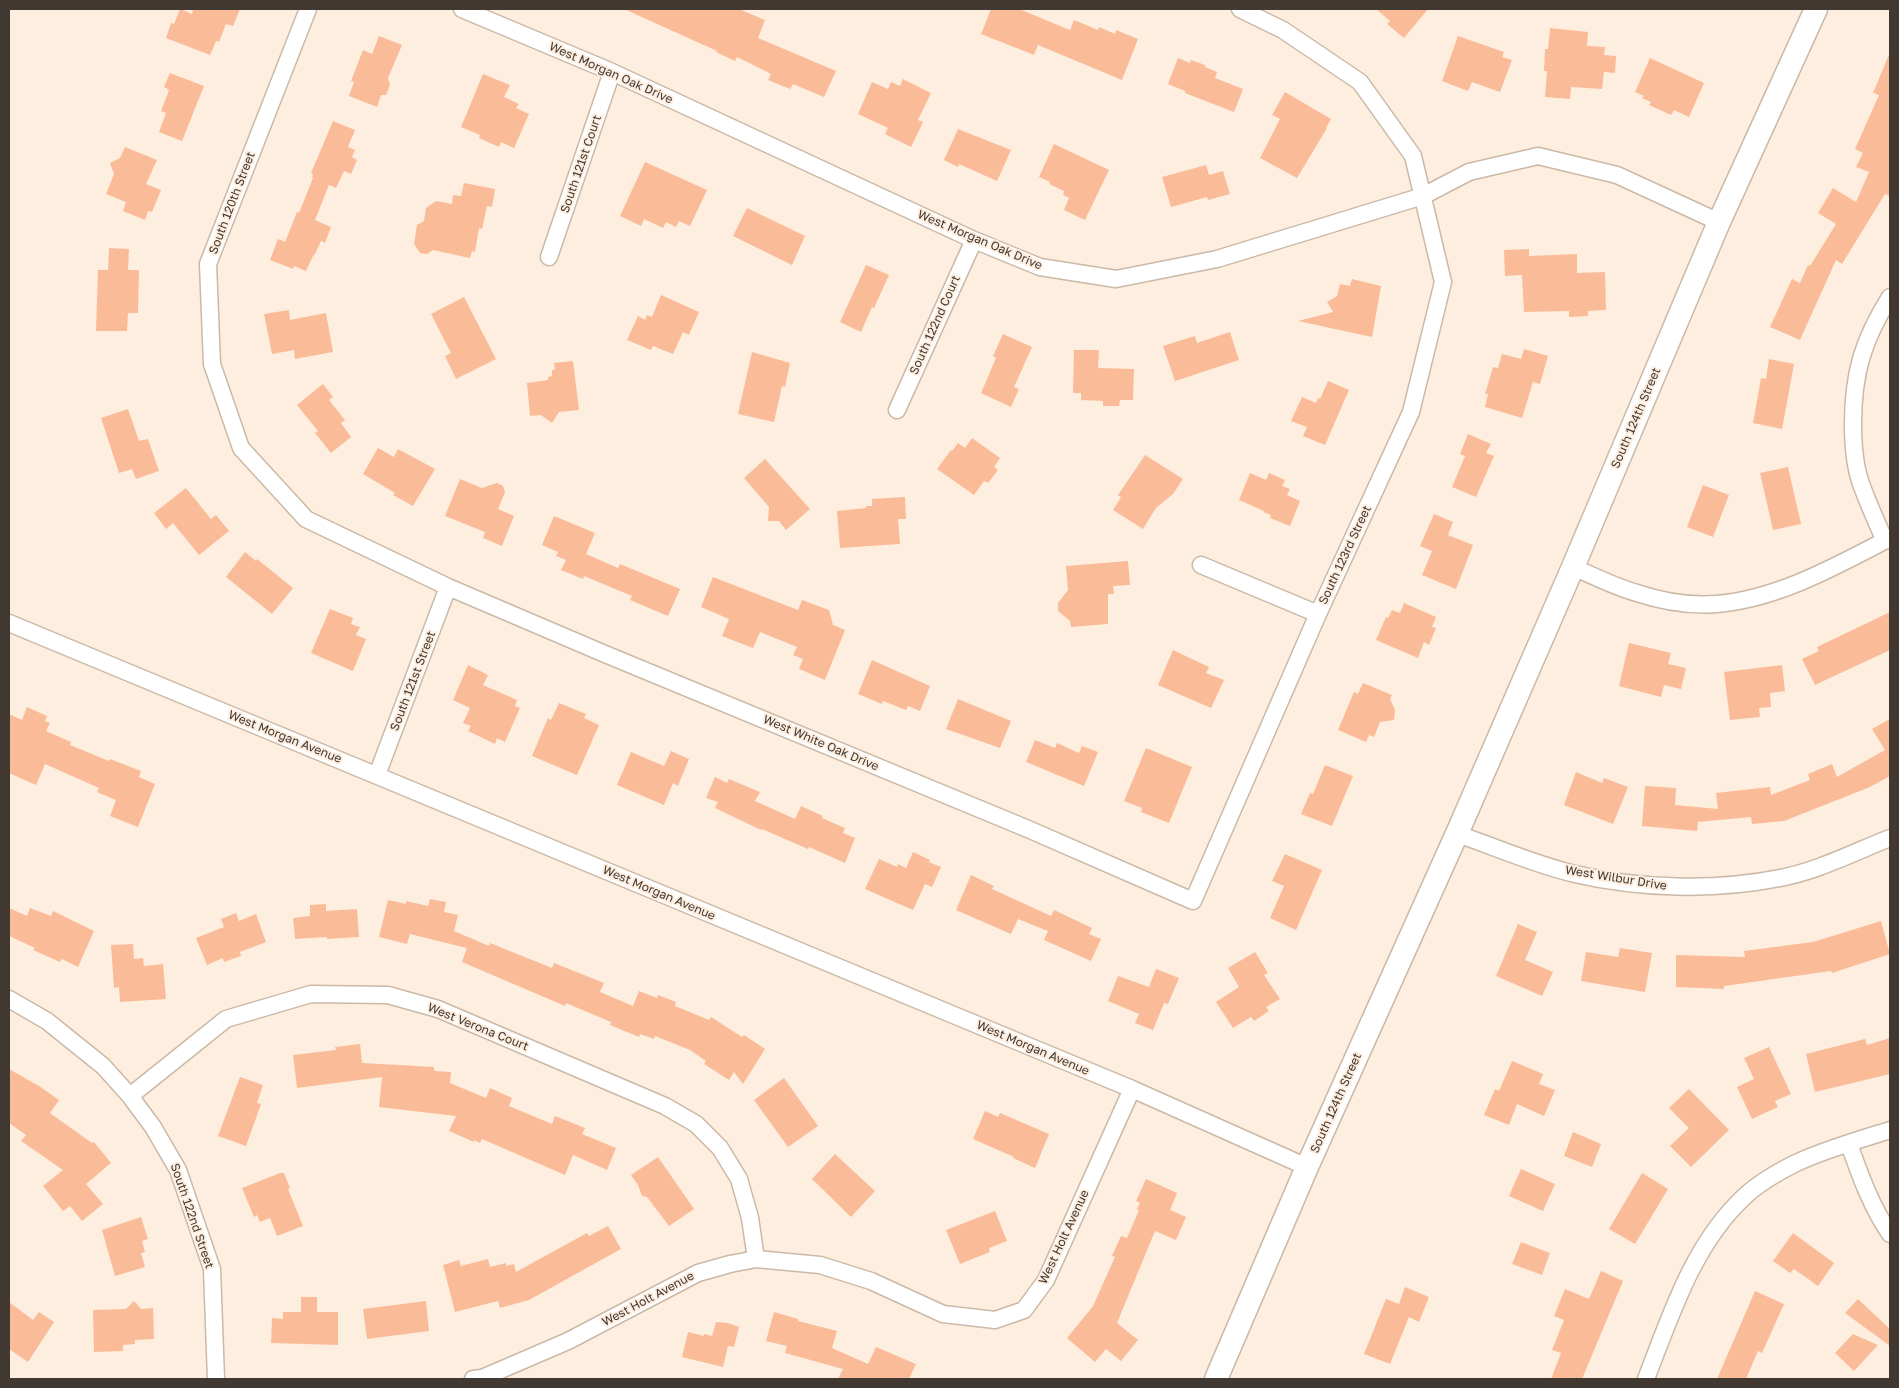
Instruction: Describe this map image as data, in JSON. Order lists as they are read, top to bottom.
{
  "streets": {
    "street": [
      "West Morgan Oak Drive",
      "South 121st Court",
      "South 120th Street",
      "South 122nd Court",
      "South 124th Street",
      "South 123rd Street",
      "South 121st Street",
      "West Morgan Avenue",
      "West White Oak Drive",
      "West Wilbur Drive",
      "West Verona Court",
      "South 122nd Street",
      "West Holt Avenue"
    ]
  },
  "crossings": [
    ["West Morgan Oak Drive", "South 121st Court"],
    ["West Morgan Oak Drive", "South 122nd Court"],
    ["West Morgan Oak Drive", "South 124th Street"],
    ["West Morgan Oak Drive", "South 123rd Street"],
    ["South 120th Street", "South 121st Street"],
    ["South 120th Street", "West White Oak Drive"],
    ["South 124th Street", "West Morgan Avenue"],
    ["South 124th Street", "West Wilbur Drive"],
    ["South 123rd Street", "West White Oak Drive"],
    ["South 121st Street", "West Morgan Avenue"],
    ["South 121st Street", "West White Oak Drive"],
    ["West Morgan Avenue", "West Holt Avenue"],
    ["West Verona Court", "South 122nd Street"],
    ["West Verona Court", "West Holt Avenue"]
  ]
}
